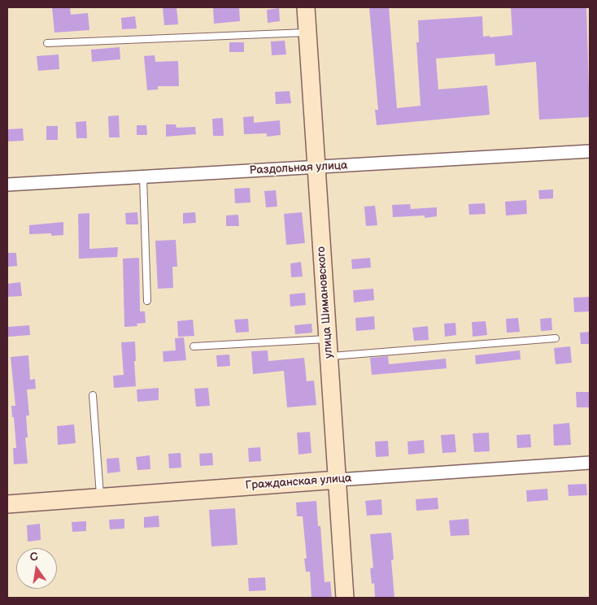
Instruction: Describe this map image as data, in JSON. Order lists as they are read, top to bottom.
{
  "streets": {
    "street": ["Раздольная улица", "улица Шимановского", "Гражданская улица"]
  },
  "crossings": [
    ["Раздольная улица", "улица Шимановского"],
    ["улица Шимановского", "Гражданская улица"]
  ],
  "north": "top"
}
